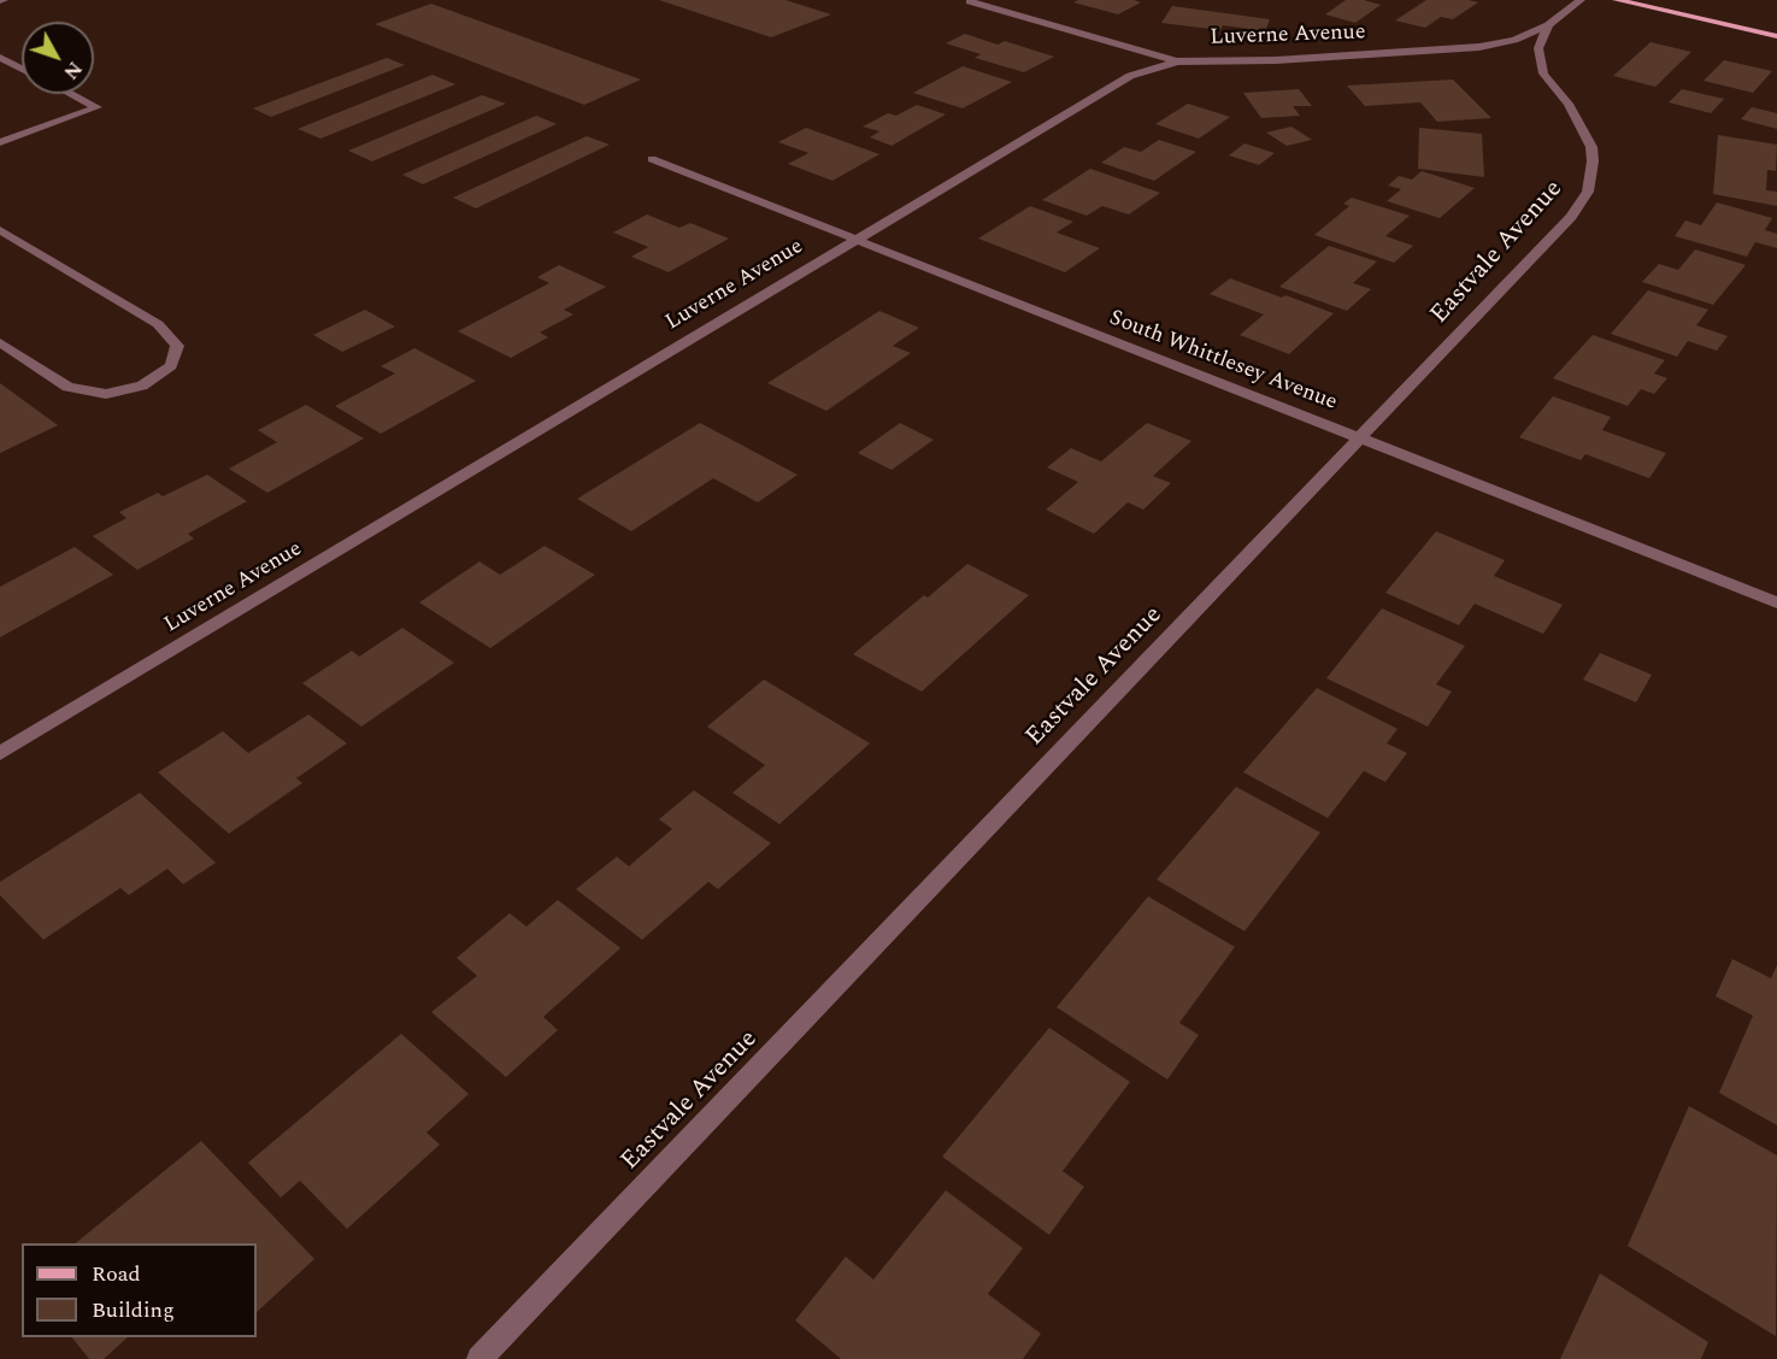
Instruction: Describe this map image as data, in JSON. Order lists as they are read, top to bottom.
{
  "streets": {
    "street": ["Luverne Avenue", "Eastvale Avenue", "South Whittlesey Avenue"]
  },
  "crossings": [
    ["Luverne Avenue", "Eastvale Avenue"],
    ["Luverne Avenue", "South Whittlesey Avenue"],
    ["Eastvale Avenue", "South Whittlesey Avenue"]
  ],
  "legend": ["Road", "Building"],
  "north": "bottom right"
}
